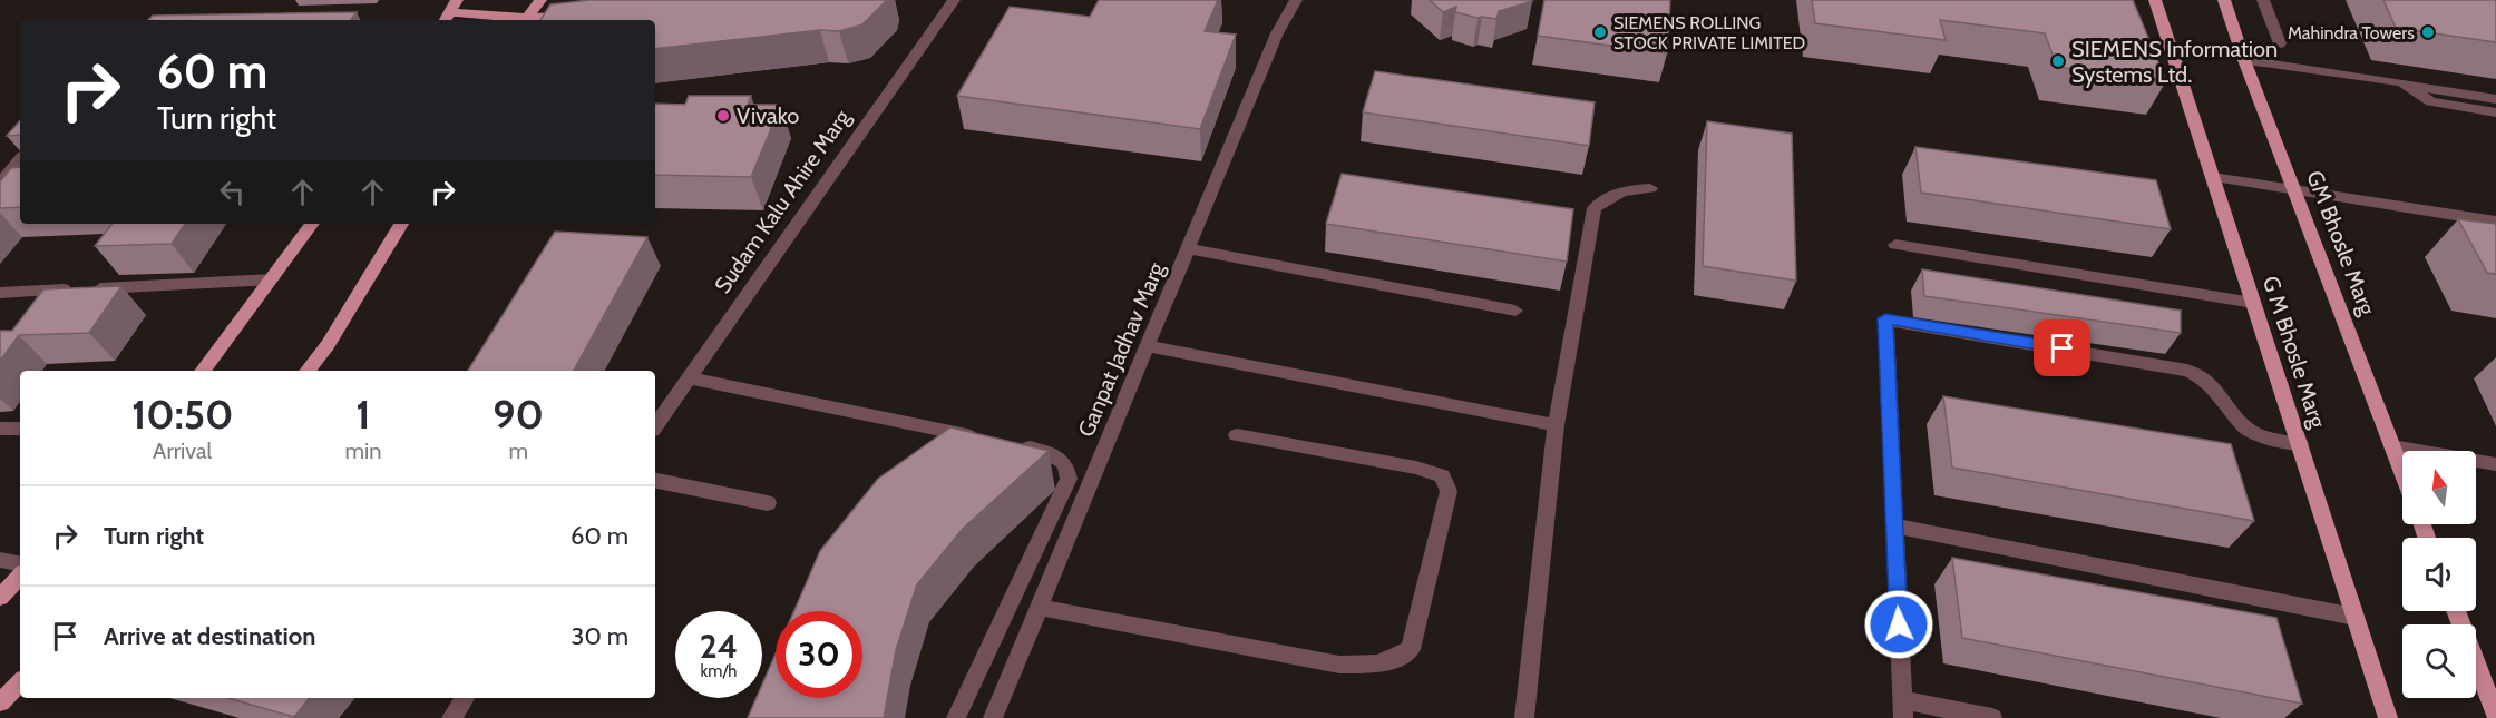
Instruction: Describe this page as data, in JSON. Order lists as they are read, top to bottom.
{
  "streets": {
    "main road": ["GM Bhosle Marg", "G M Bhosle Marg"],
    "street": ["Sudam Kalu Ahire Marg", "Ganpat Jadhav Marg"]
  },
  "places": [
    "SIEMENS ROLLING STOCK PRIVATE LIMITED",
    "Mahindra Towers",
    "SIEMENS Information Systems Ltd.",
    "Vivako"
  ],
  "north": "top",
  "page": {
    "turn": ["60 m", "Turn right"],
    "eta": [
      "10:50",
      "Arrival",
      "1",
      "min",
      "90",
      "m"
    ],
    "list": [
      {
        "name": "Turn right",
        "value": "60 m"
      },
      {
        "name": "Arrive at destination",
        "value": "30 m"
      }
    ],
    "speed": "24 km/h",
    "limit": "30"
  }
}
